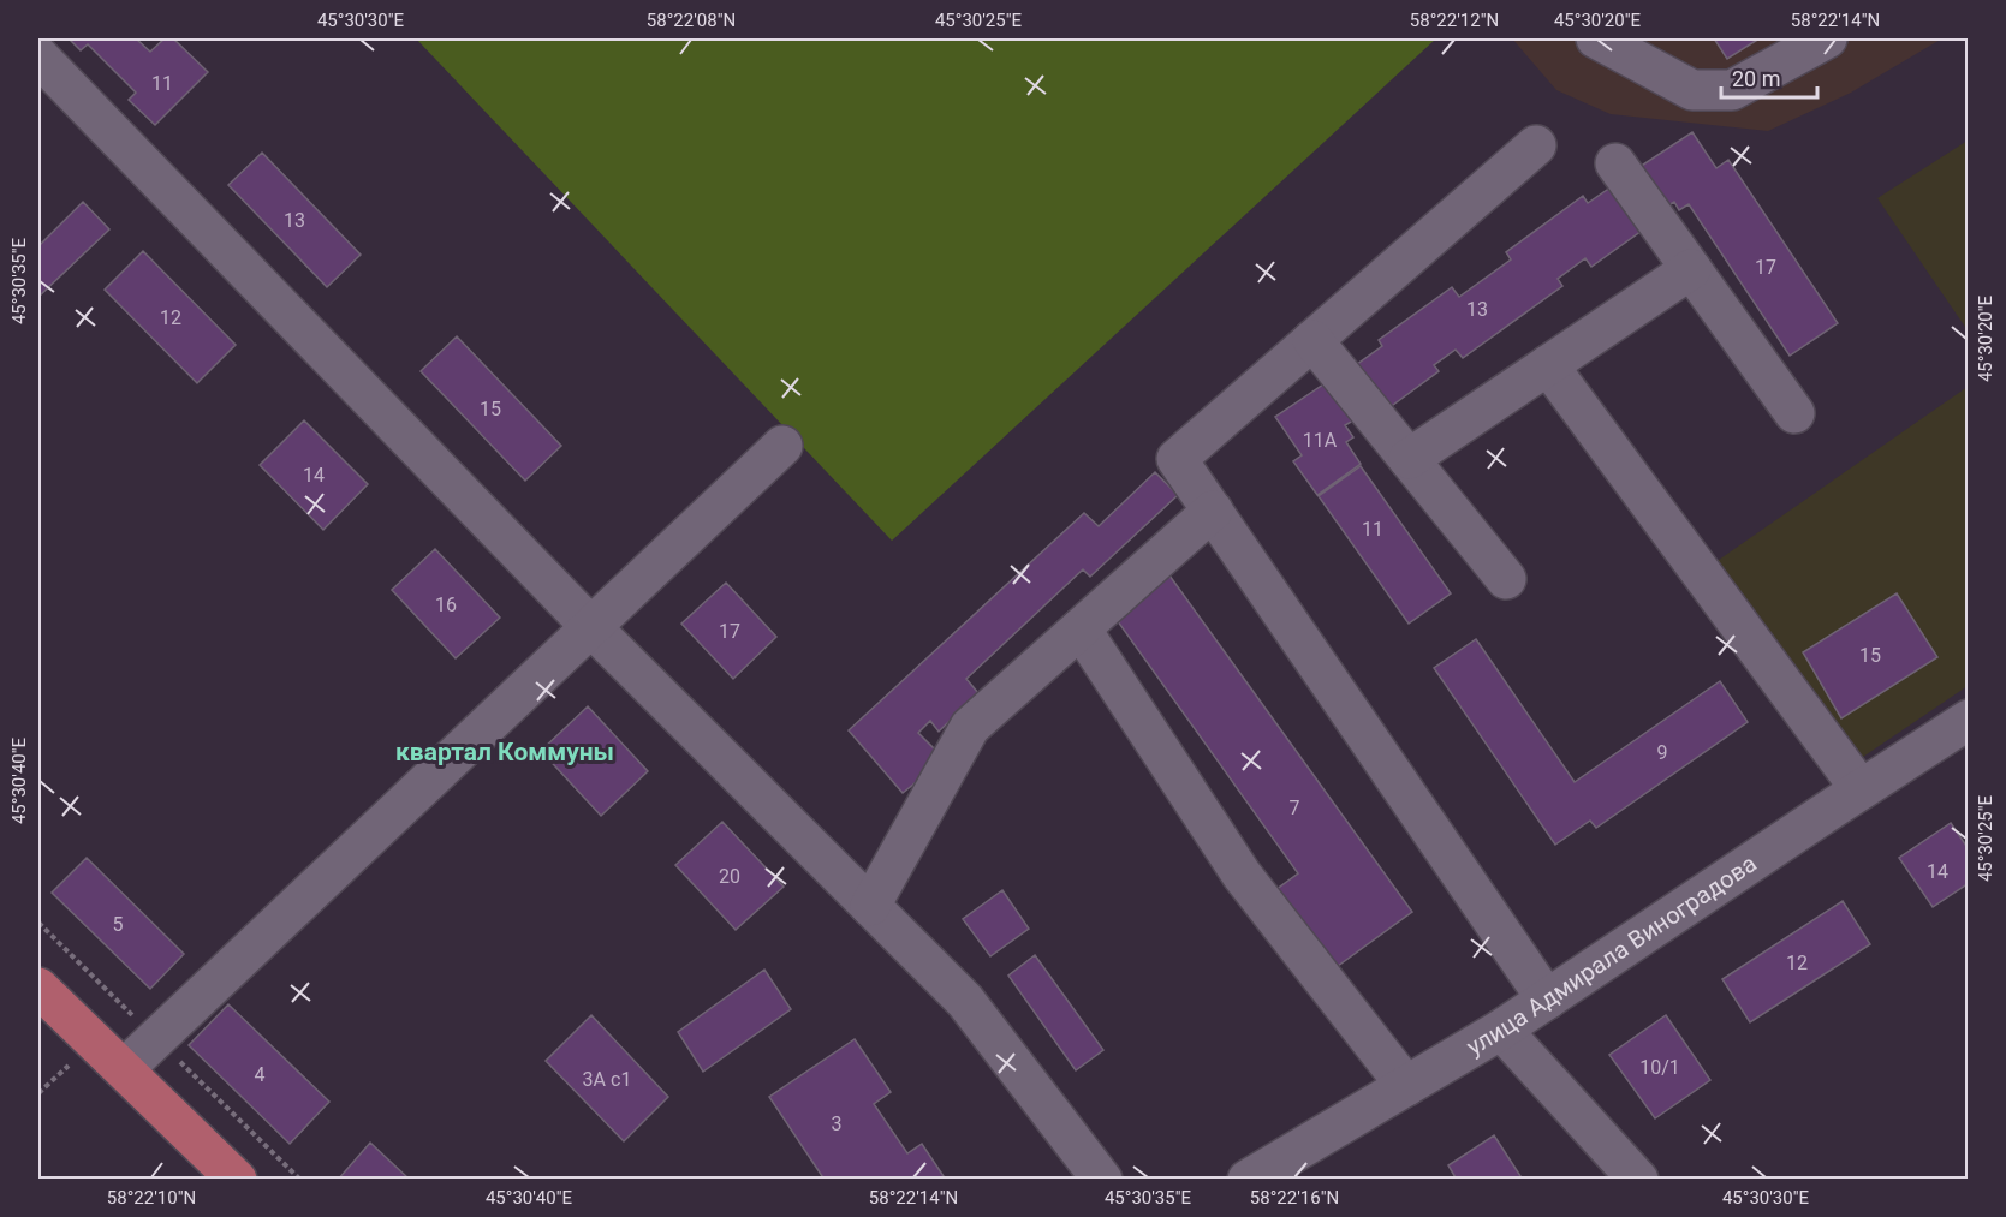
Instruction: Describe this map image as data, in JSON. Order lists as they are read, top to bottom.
{
  "streets": {
    "street": ["улица Адмирала Виноградова"]
  },
  "districts": ["квартал Коммуны"],
  "house_numbers": [
    "11",
    "13",
    "17",
    "13",
    "12",
    "15",
    "11А",
    "14",
    "11",
    "16",
    "17",
    "15",
    "9",
    "7",
    "14",
    "20",
    "5",
    "12",
    "10/1",
    "4",
    "3А с1",
    "3"
  ],
  "scale_bar": "20 m",
  "coordinates": [
    "45°30'30\"E",
    "58°22'08\"N",
    "45°30'25\"E",
    "58°22'12\"N",
    "45°30'20\"E",
    "58°22'14\"N",
    "45°30'35\"E",
    "45°30'40\"E",
    "58°22'10\"N",
    "58°22'16\"N"
  ]
}
